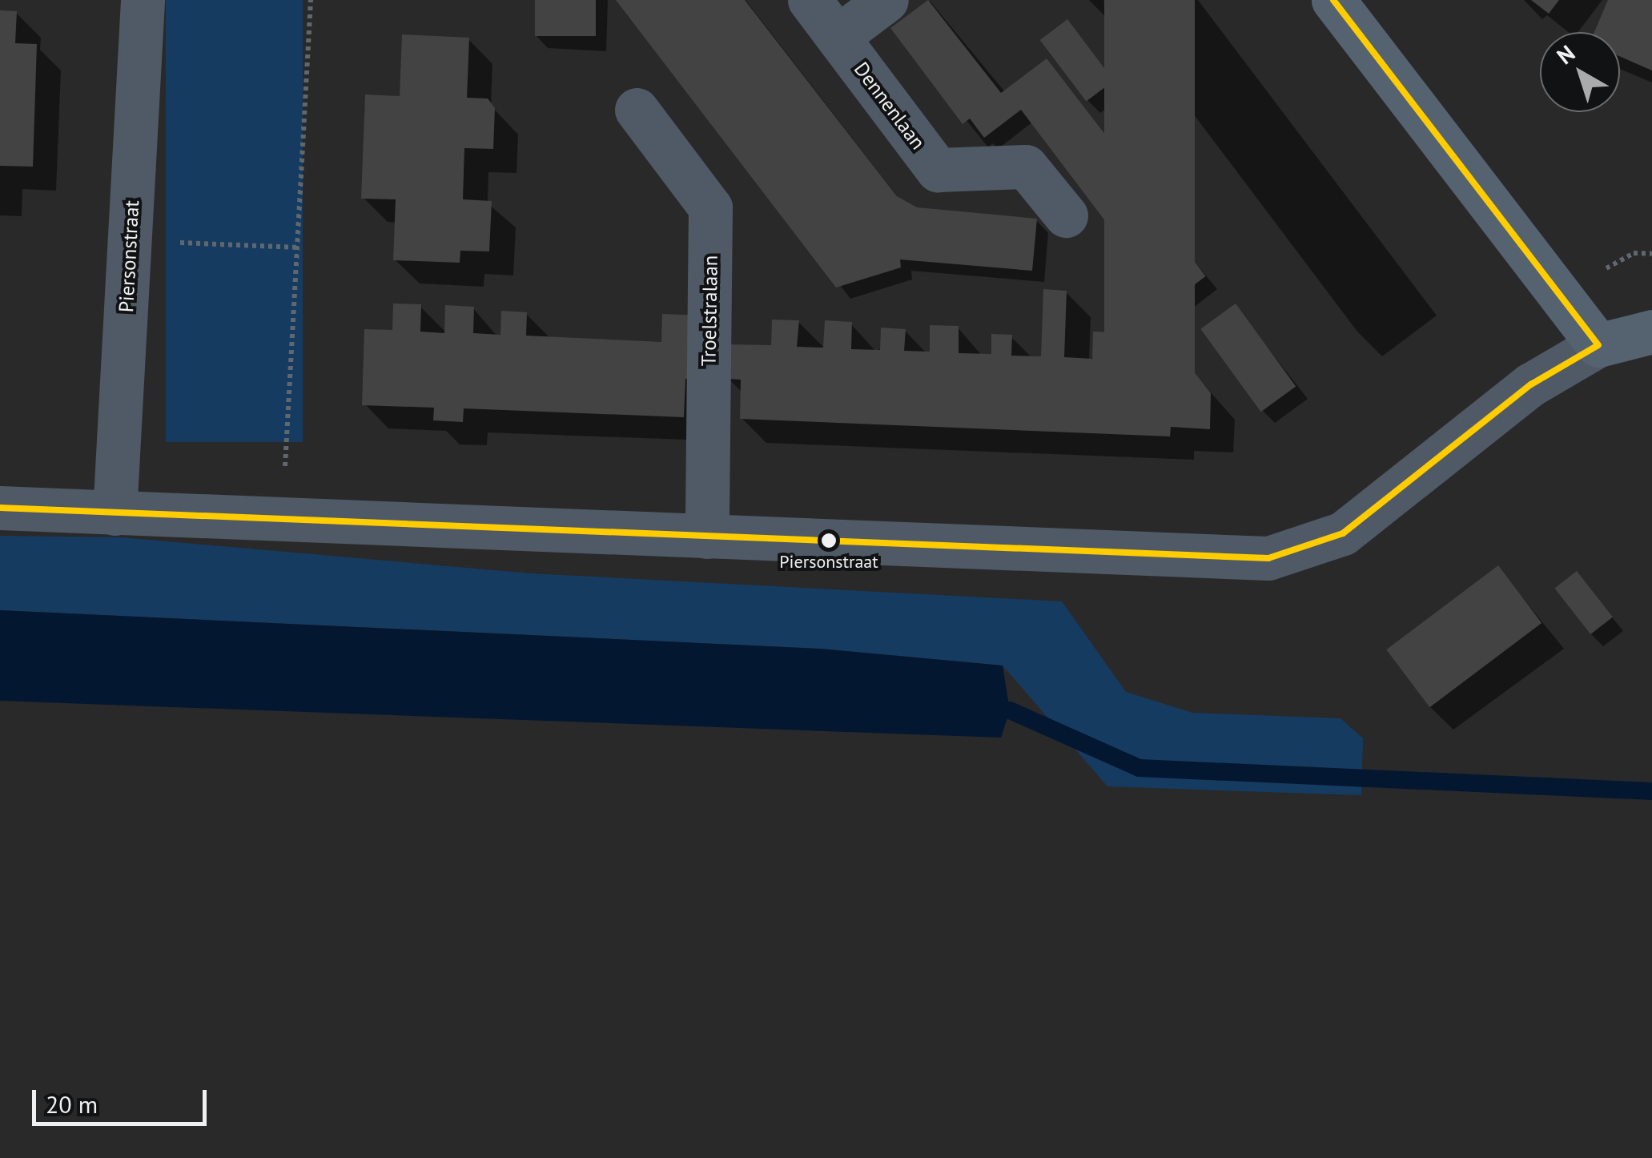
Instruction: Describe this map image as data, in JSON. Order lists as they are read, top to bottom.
{
  "streets": {
    "street": ["Dennenlaan", "Piersonstraat", "Troelstralaan"]
  },
  "places": ["Piersonstraat"],
  "scale_bar": "20 m",
  "north": "top left"
}
